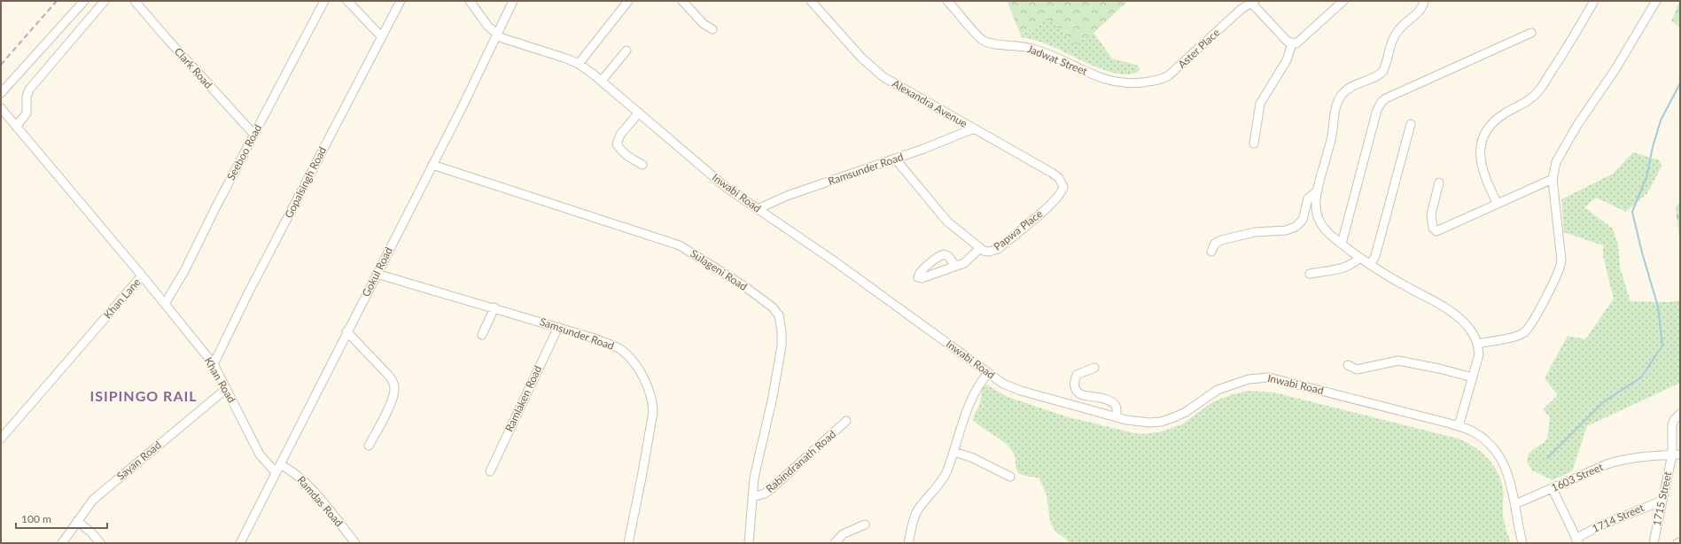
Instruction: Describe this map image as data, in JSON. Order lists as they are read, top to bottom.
{
  "streets": {
    "street": [
      "Aster Place",
      "Jadwat Street",
      "Clark Road",
      "Alexandra Avenue",
      "Seeboo Road",
      "Ramsunder Road",
      "Gopalsingh Road",
      "Inwabi Road",
      "Papwa Place",
      "Sulageni Road",
      "Gokul Road",
      "Khan Lane",
      "Samsunder Road",
      "Khan Road",
      "Ramlaken Road",
      "Sayan Road",
      "Rabindranath Road",
      "1603 Street",
      "1715 Street",
      "Ramdas Road",
      "1714 Street"
    ]
  },
  "crossings": [
    ["Aster Place", "Jadwat Street"],
    ["Clark Road", "Seeboo Road"],
    ["Alexandra Avenue", "Ramsunder Road"],
    ["Alexandra Avenue", "Papwa Place"],
    ["Seeboo Road", "Khan Road"],
    ["Ramsunder Road", "Inwabi Road"],
    ["Ramsunder Road", "Papwa Place"],
    ["Gopalsingh Road", "Khan Road"],
    ["Inwabi Road", "Gokul Road"],
    ["Inwabi Road", "1603 Street"],
    ["Sulageni Road", "Gokul Road"],
    ["Sulageni Road", "Rabindranath Road"],
    ["Gokul Road", "Samsunder Road"],
    ["Gokul Road", "Khan Road"],
    ["Gokul Road", "Ramdas Road"],
    ["Khan Lane", "Khan Road"],
    ["Samsunder Road", "Ramlaken Road"],
    ["Khan Road", "Sayan Road"],
    ["1603 Street", "1715 Street"],
    ["1715 Street", "1714 Street"]
  ],
  "districts": ["ISIPINGO RAIL"],
  "scale_bar": "100 m"
}
